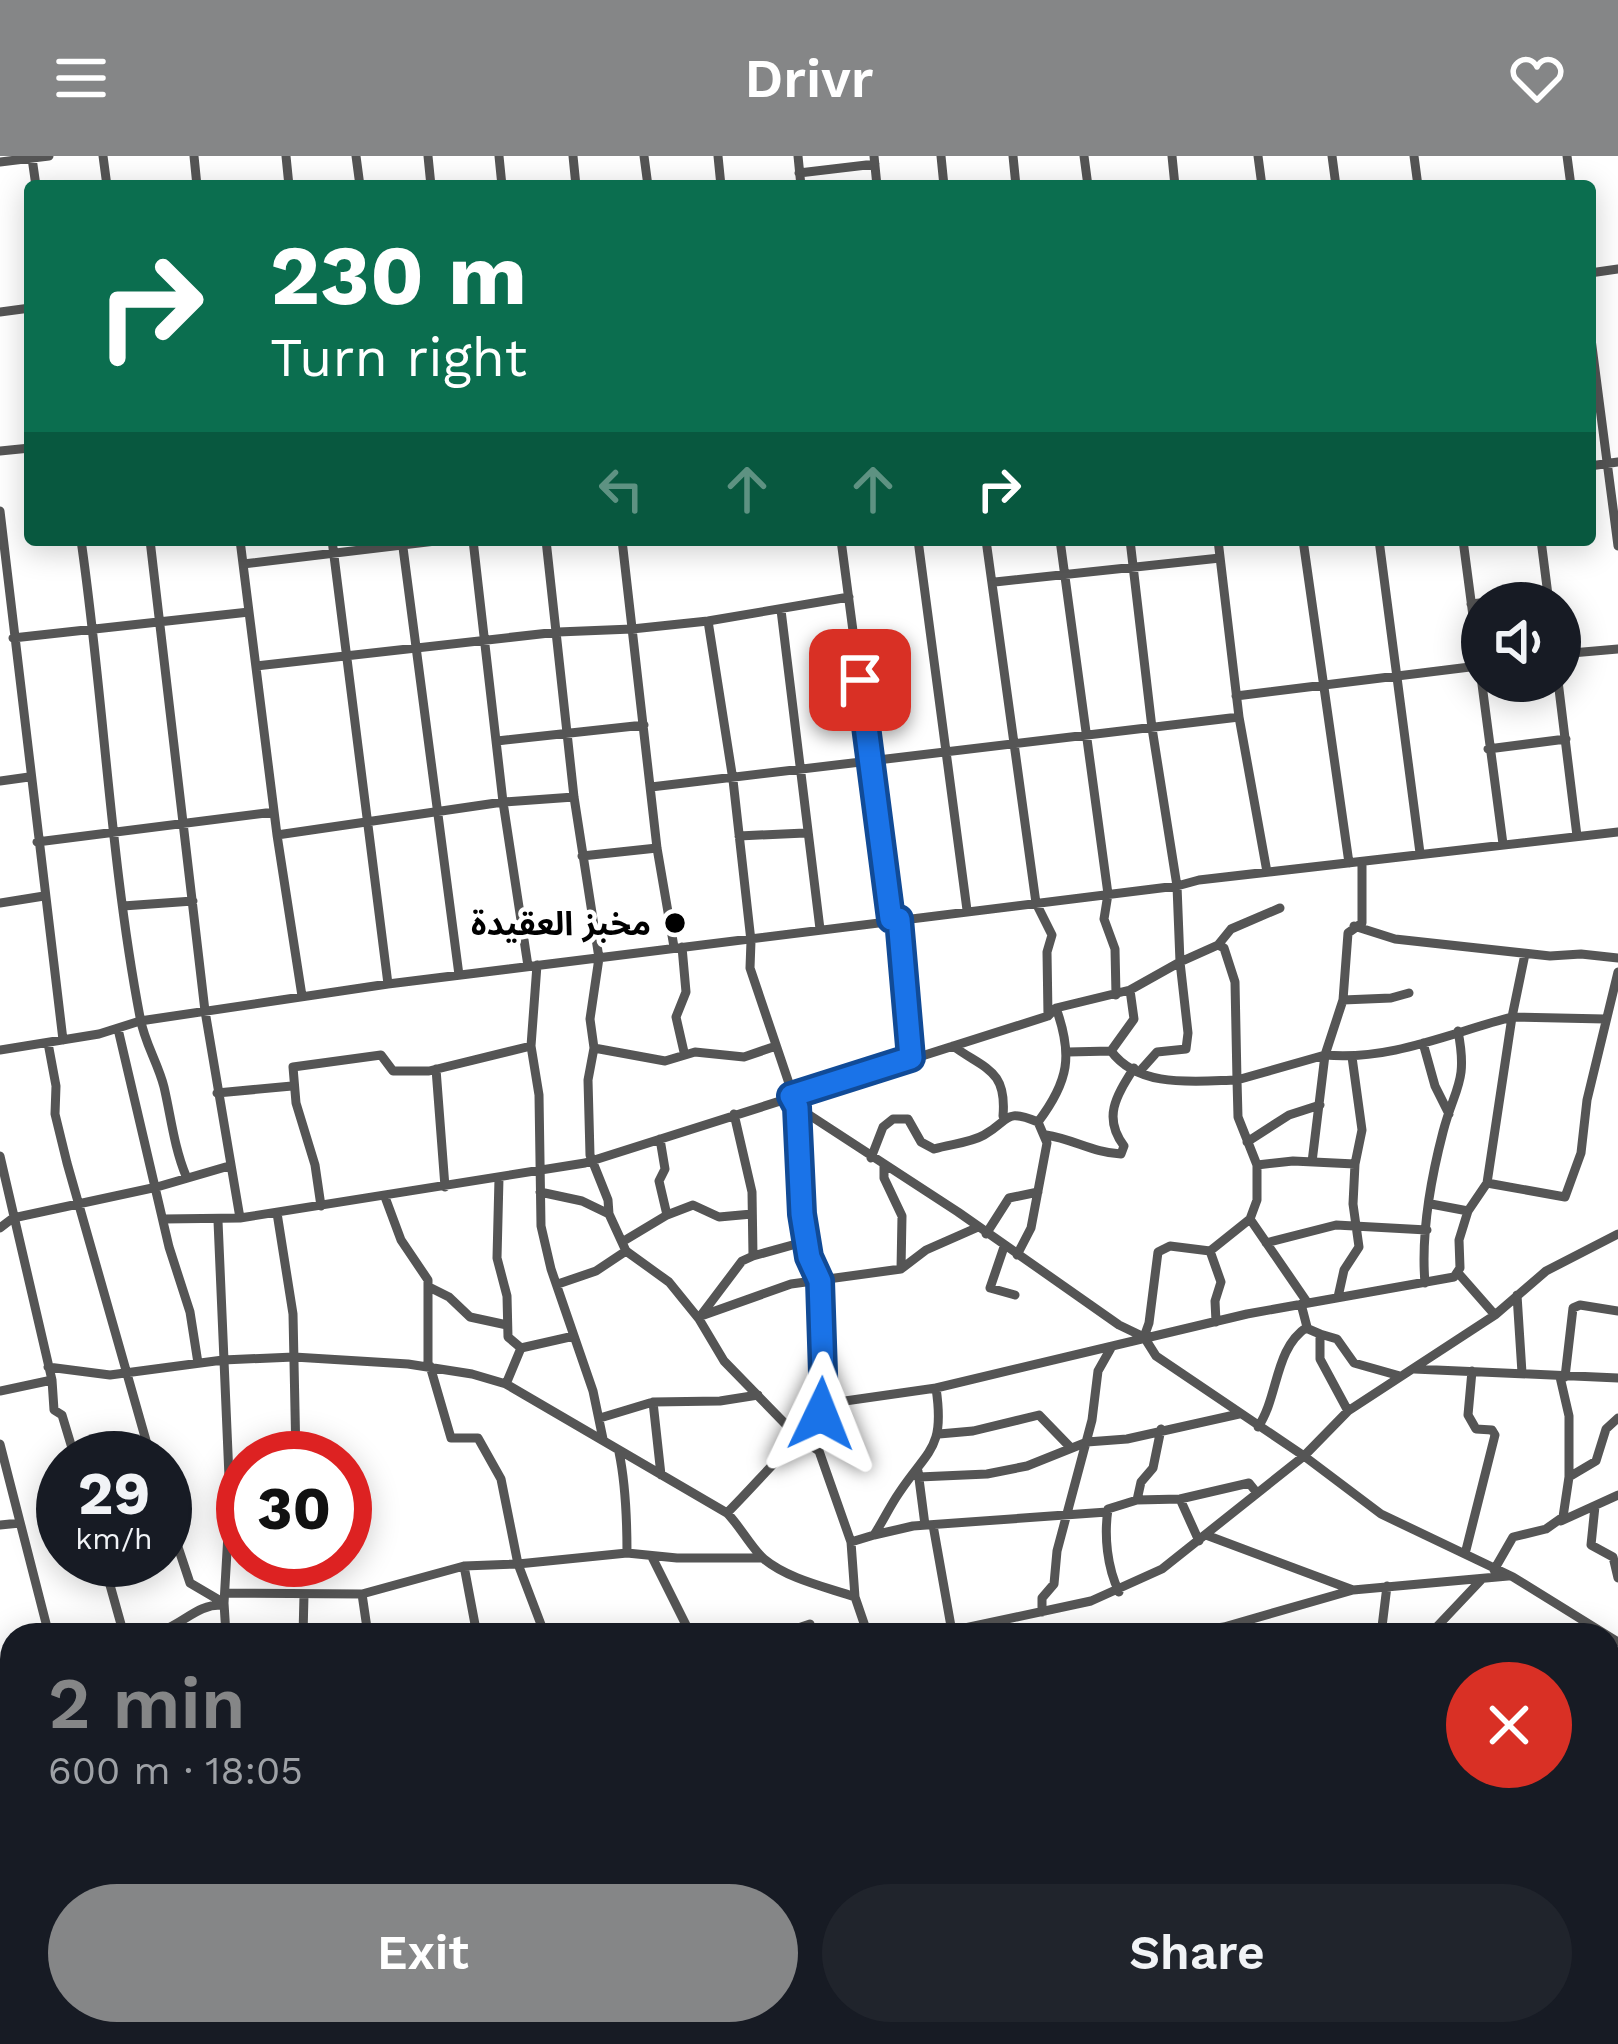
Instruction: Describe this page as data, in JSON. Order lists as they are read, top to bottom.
{
  "places": ["مخبز العقيدة"],
  "page": {
    "header": "Drivr",
    "turn": ["230 m", "Turn right"],
    "speed": "29 km/h",
    "limit": "30",
    "heading": ["2 min", "600 m · 18:05"],
    "buttons": ["Exit", "Share"]
  }
}
